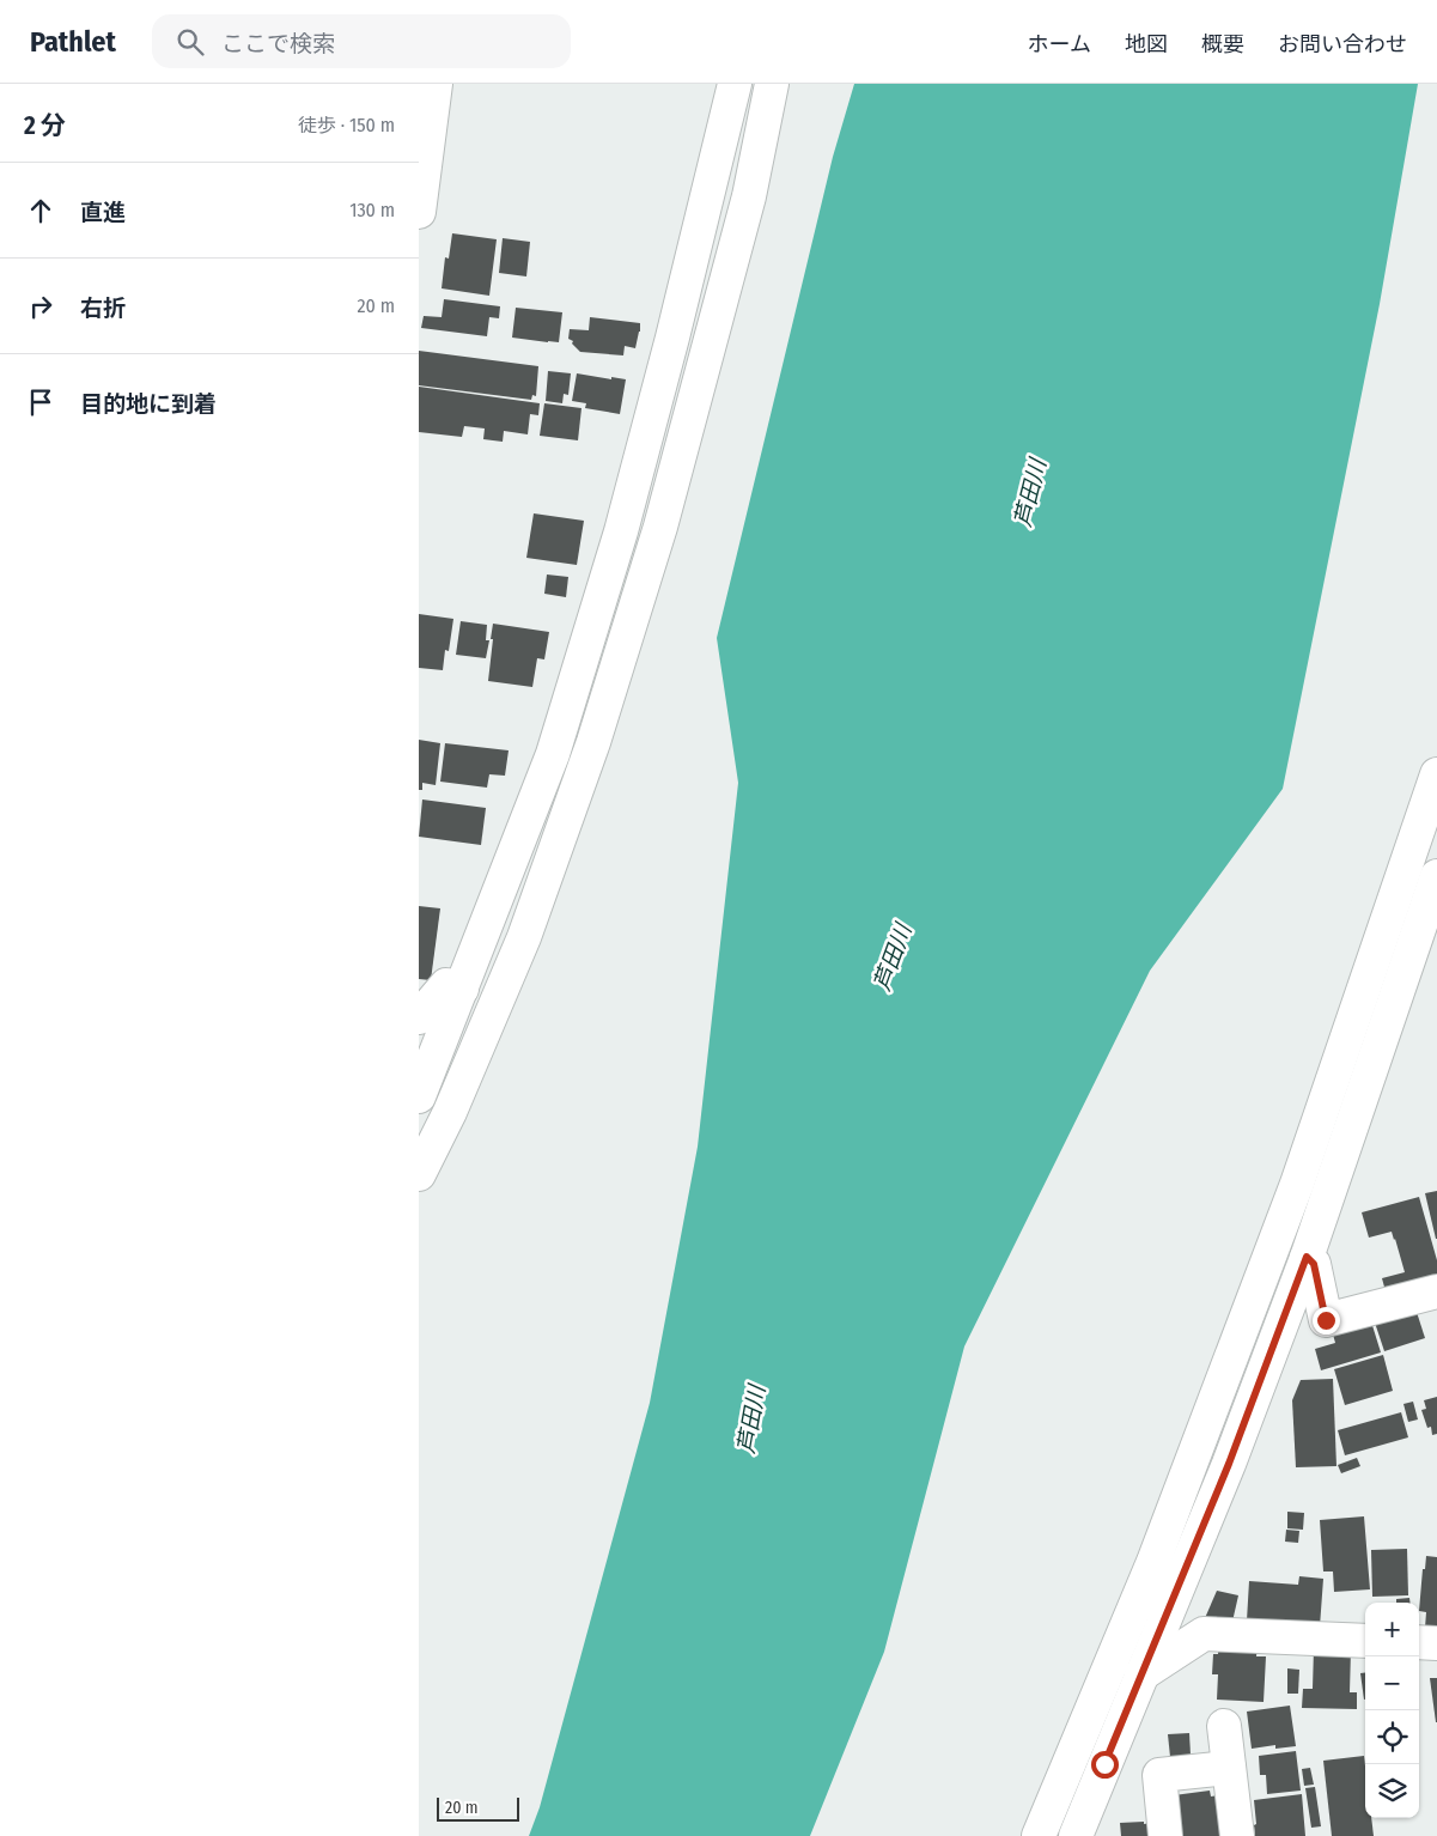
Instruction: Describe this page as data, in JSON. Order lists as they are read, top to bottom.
{
  "water": ["芦田川"],
  "scale_bar": "20 m",
  "page": {
    "header": "Pathlet",
    "search": "ここで検索",
    "nav": [
      "ホーム",
      "地図",
      "概要",
      "お問い合わせ"
    ],
    "heading": ["2 分", "徒歩 · 150 m"],
    "list": [
      ["直進", "130 m"],
      ["右折", "20 m"],
      "目的地に到着"
    ],
    "map_buttons": ["+", "−"],
    "scale": "20 m"
  }
}
